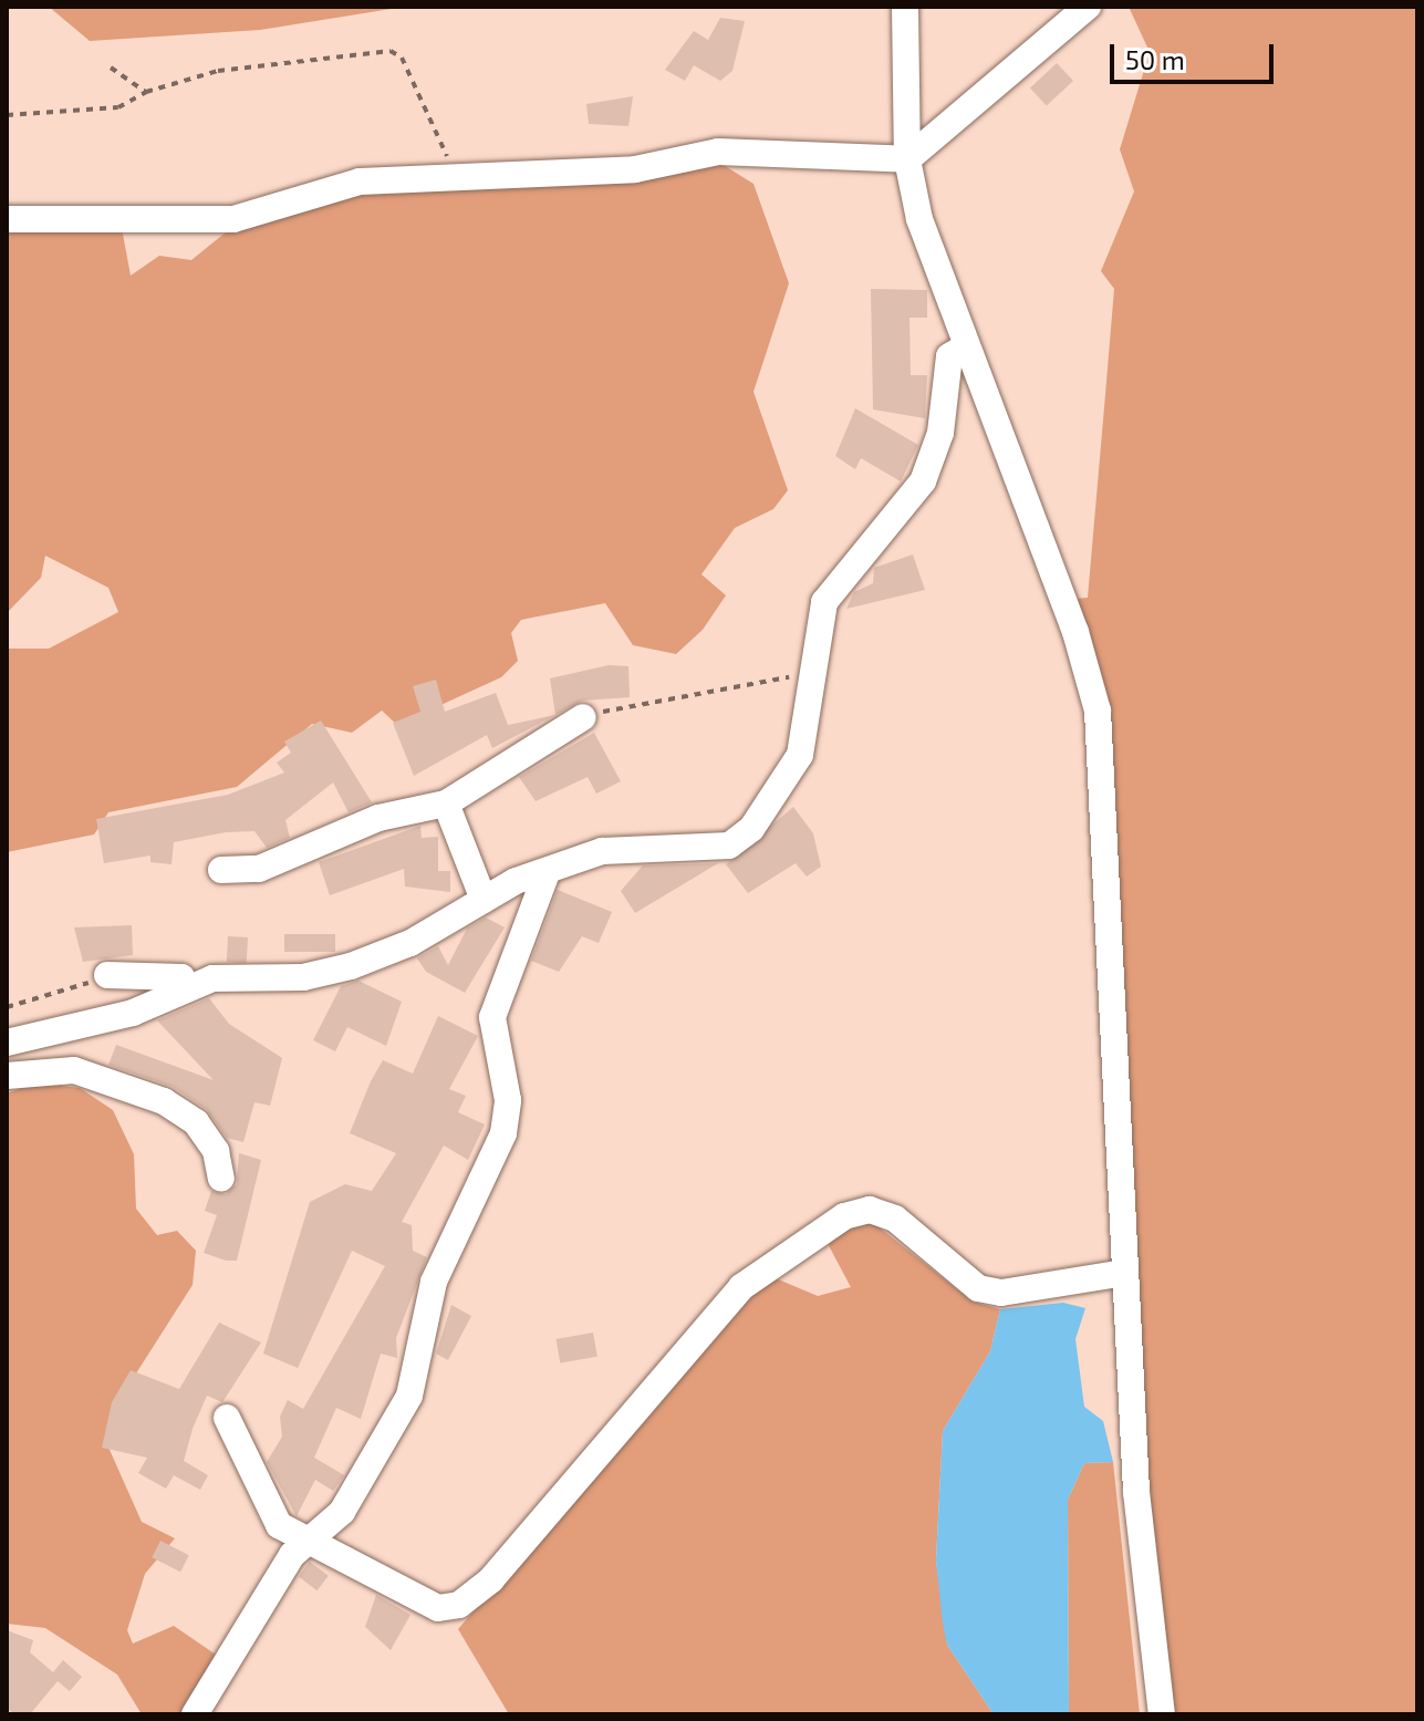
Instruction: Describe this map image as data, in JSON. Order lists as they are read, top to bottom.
{
  "scale_bar": "50 m"
}
